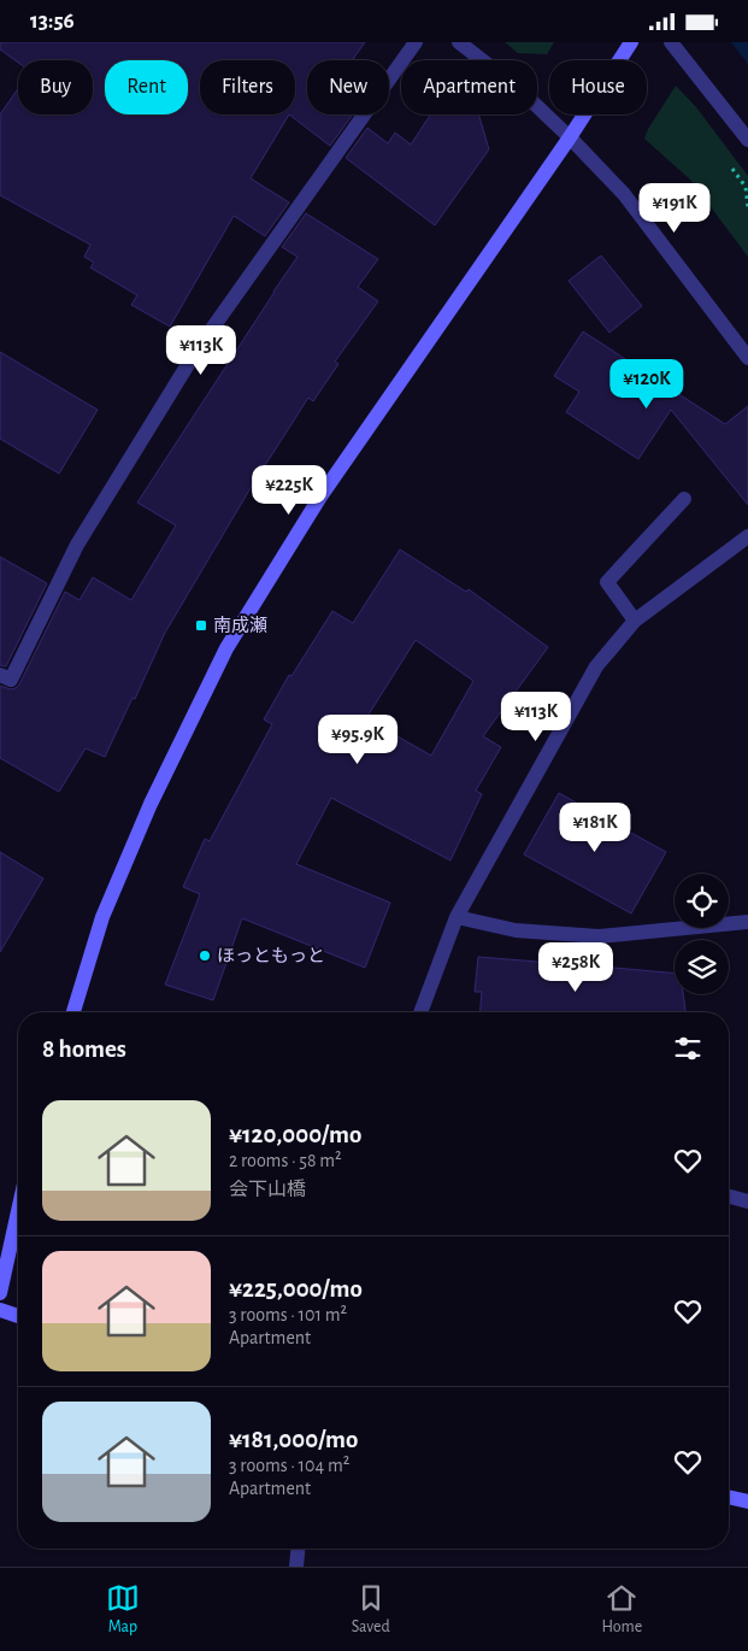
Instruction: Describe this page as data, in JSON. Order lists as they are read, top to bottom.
{
  "places": {
    "transit": ["南成瀬"],
    "other": ["ほっともっと"]
  },
  "page": {
    "status": "13:56",
    "chip": [
      "Buy",
      "Rent",
      "Filters",
      "New",
      "Apartment",
      "House"
    ],
    "price": [
      "¥191K",
      "¥113K",
      "¥120K",
      "¥225K",
      "¥113K",
      "¥95.9K",
      "¥181K",
      "¥258K"
    ],
    "heading": "8 homes",
    "list": [
      {
        "name": "¥120,000/mo",
        "note": "2 rooms · 58 m² · 会下山橋"
      },
      {
        "name": "¥225,000/mo",
        "note": "3 rooms · 101 m² · Apartment"
      },
      {
        "name": "¥181,000/mo",
        "note": "3 rooms · 104 m² · Apartment"
      }
    ],
    "tabs": ["Map", "Saved", "Home"]
  }
}
